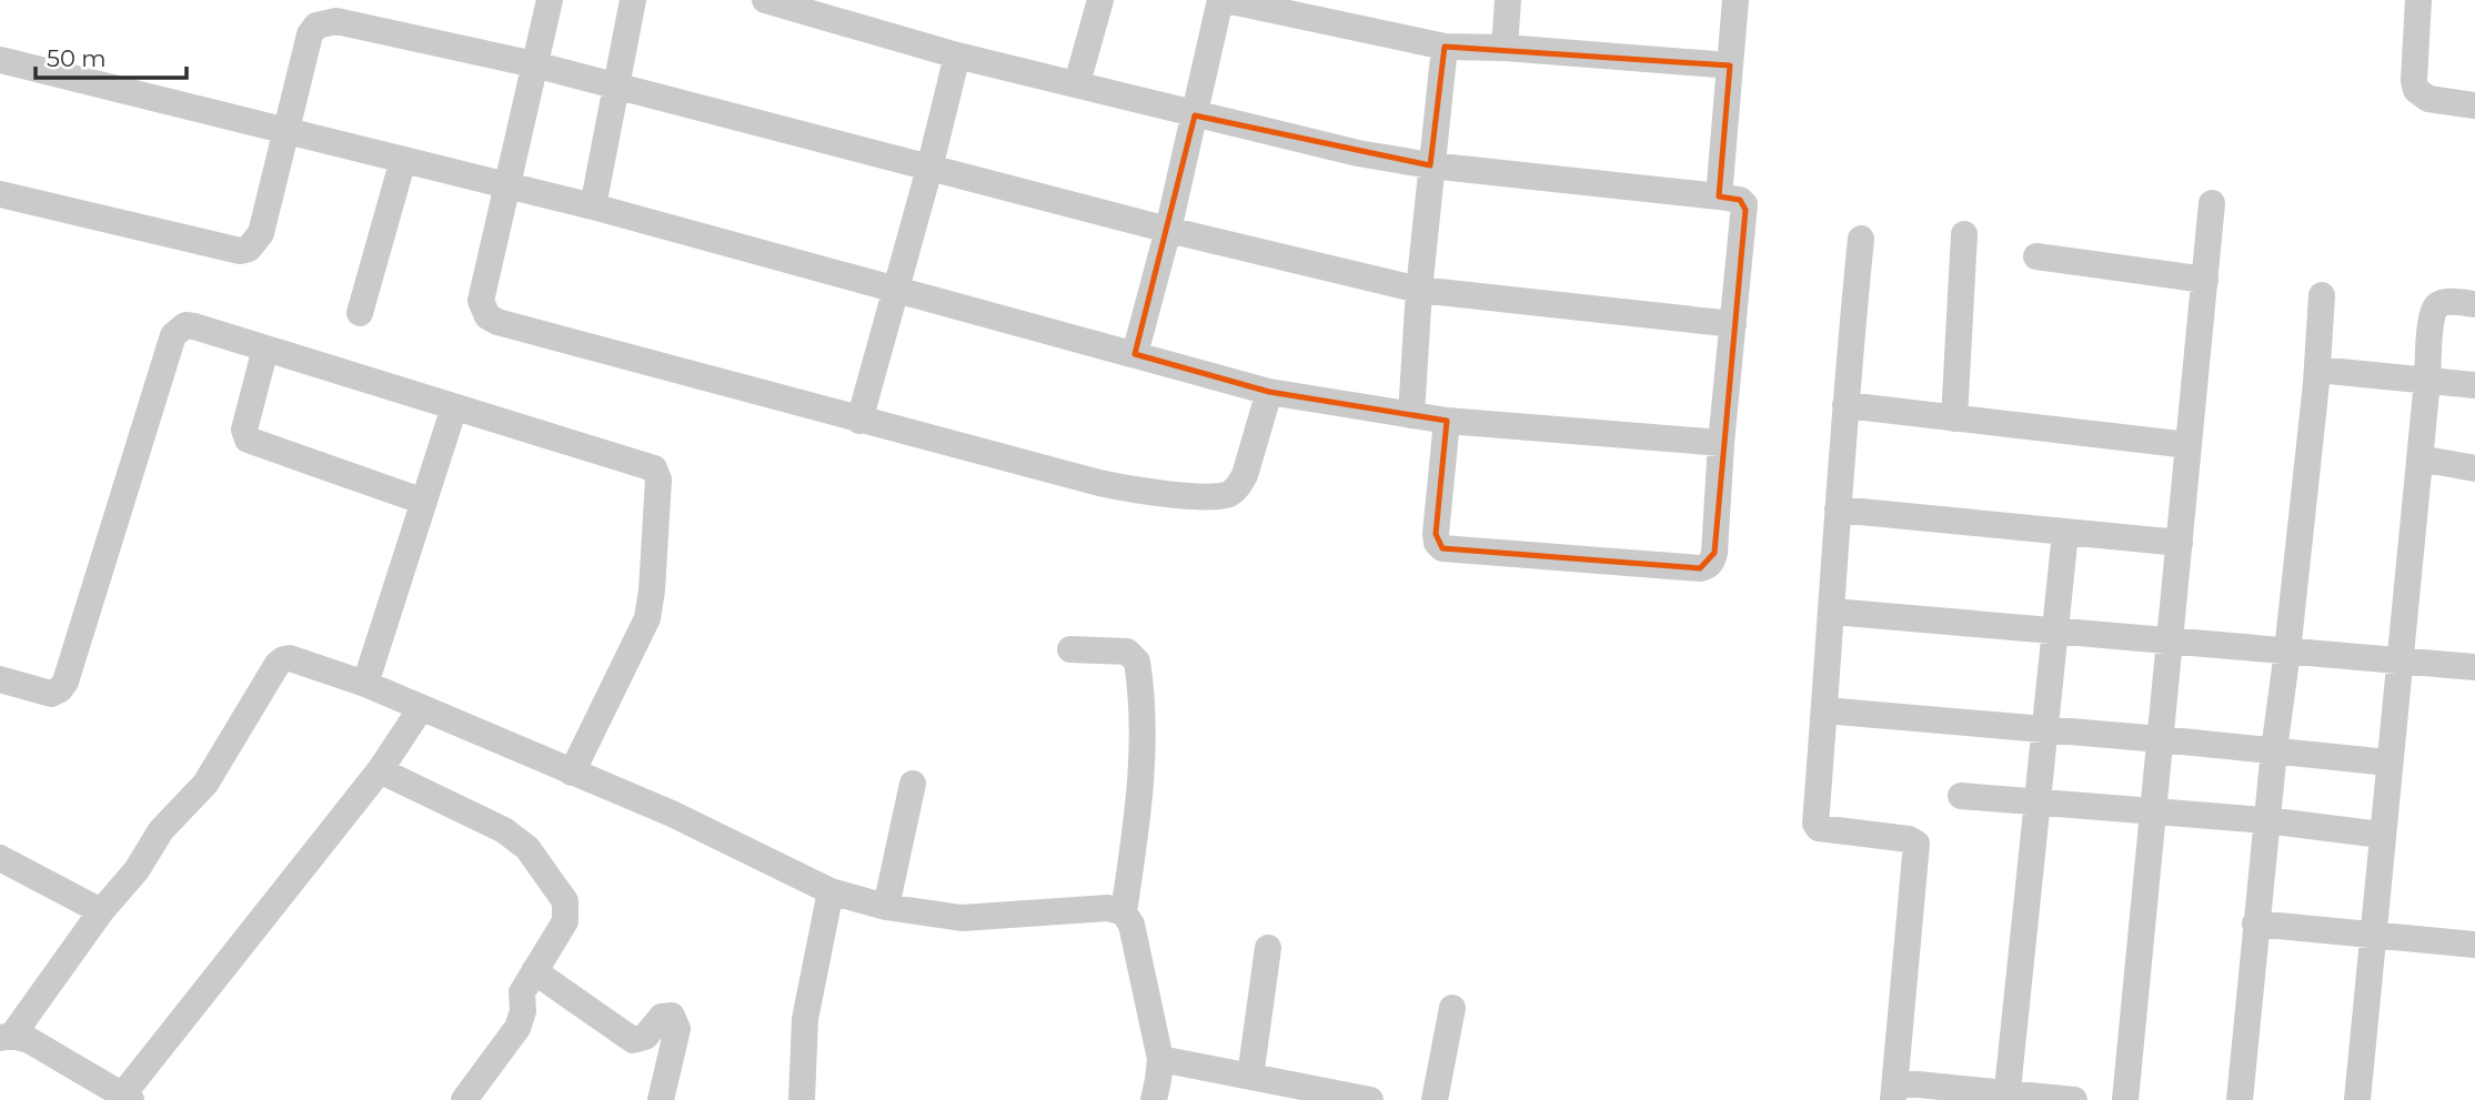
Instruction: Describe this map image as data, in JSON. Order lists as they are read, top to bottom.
{
  "scale_bar": "50 m"
}
